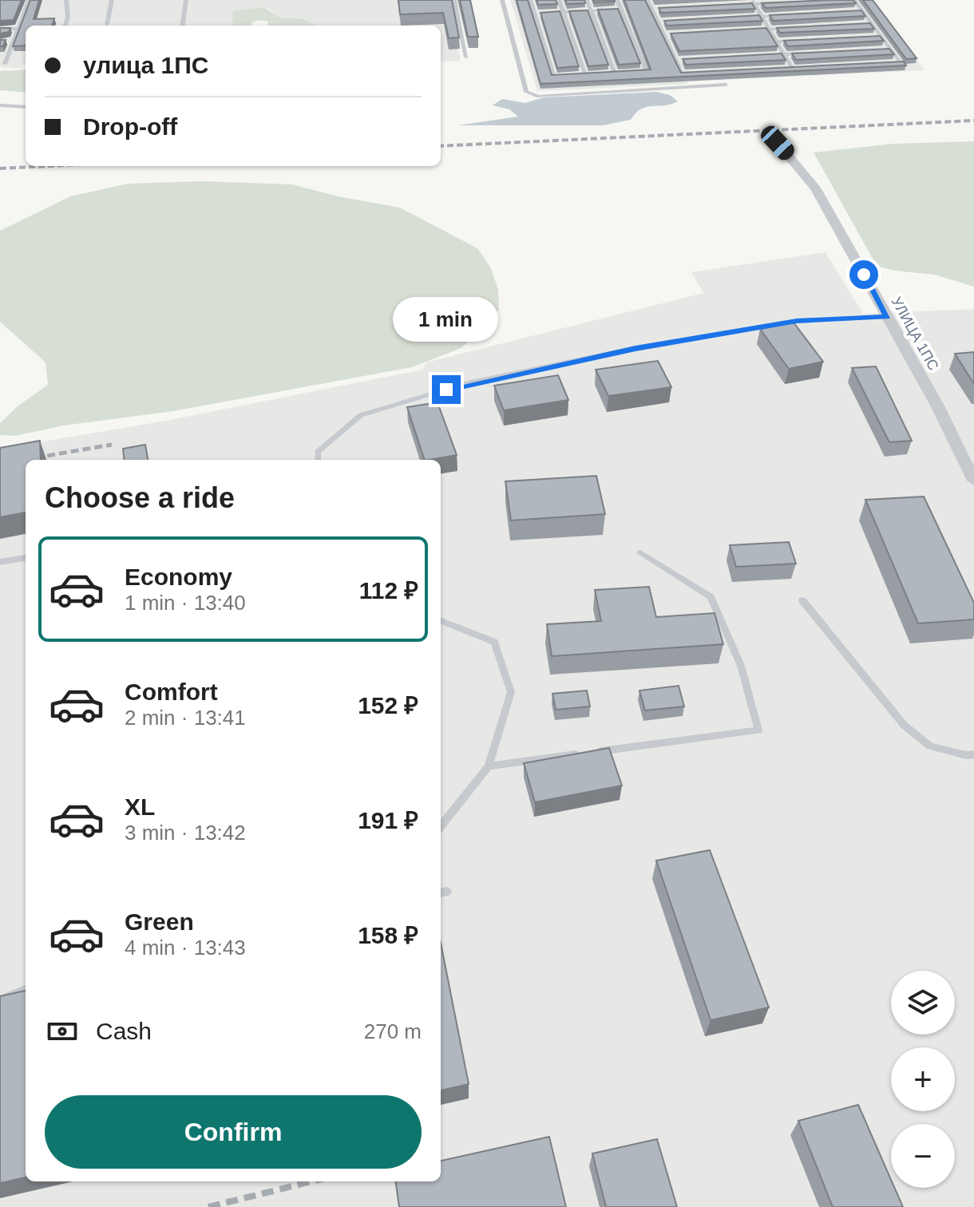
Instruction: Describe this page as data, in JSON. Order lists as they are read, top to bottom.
{
  "streets": {
    "street": ["УЛИЦА 1ПС"]
  },
  "page": {
    "banner": ["улица 1ПС", "Drop-off"],
    "bubble": "1 min",
    "heading": "Choose a ride",
    "list": [
      {
        "name": "Economy",
        "note": "1 min · 13:40",
        "value": "112 ₽"
      },
      {
        "name": "Comfort",
        "note": "2 min · 13:41",
        "value": "152 ₽"
      },
      {
        "name": "XL",
        "note": "3 min · 13:42",
        "value": "191 ₽"
      },
      {
        "name": "Green",
        "note": "4 min · 13:43",
        "value": "158 ₽"
      }
    ],
    "map_buttons": ["+", "−"],
    "pay": ["Cash", "270 m"],
    "buttons": "Confirm"
  }
}
